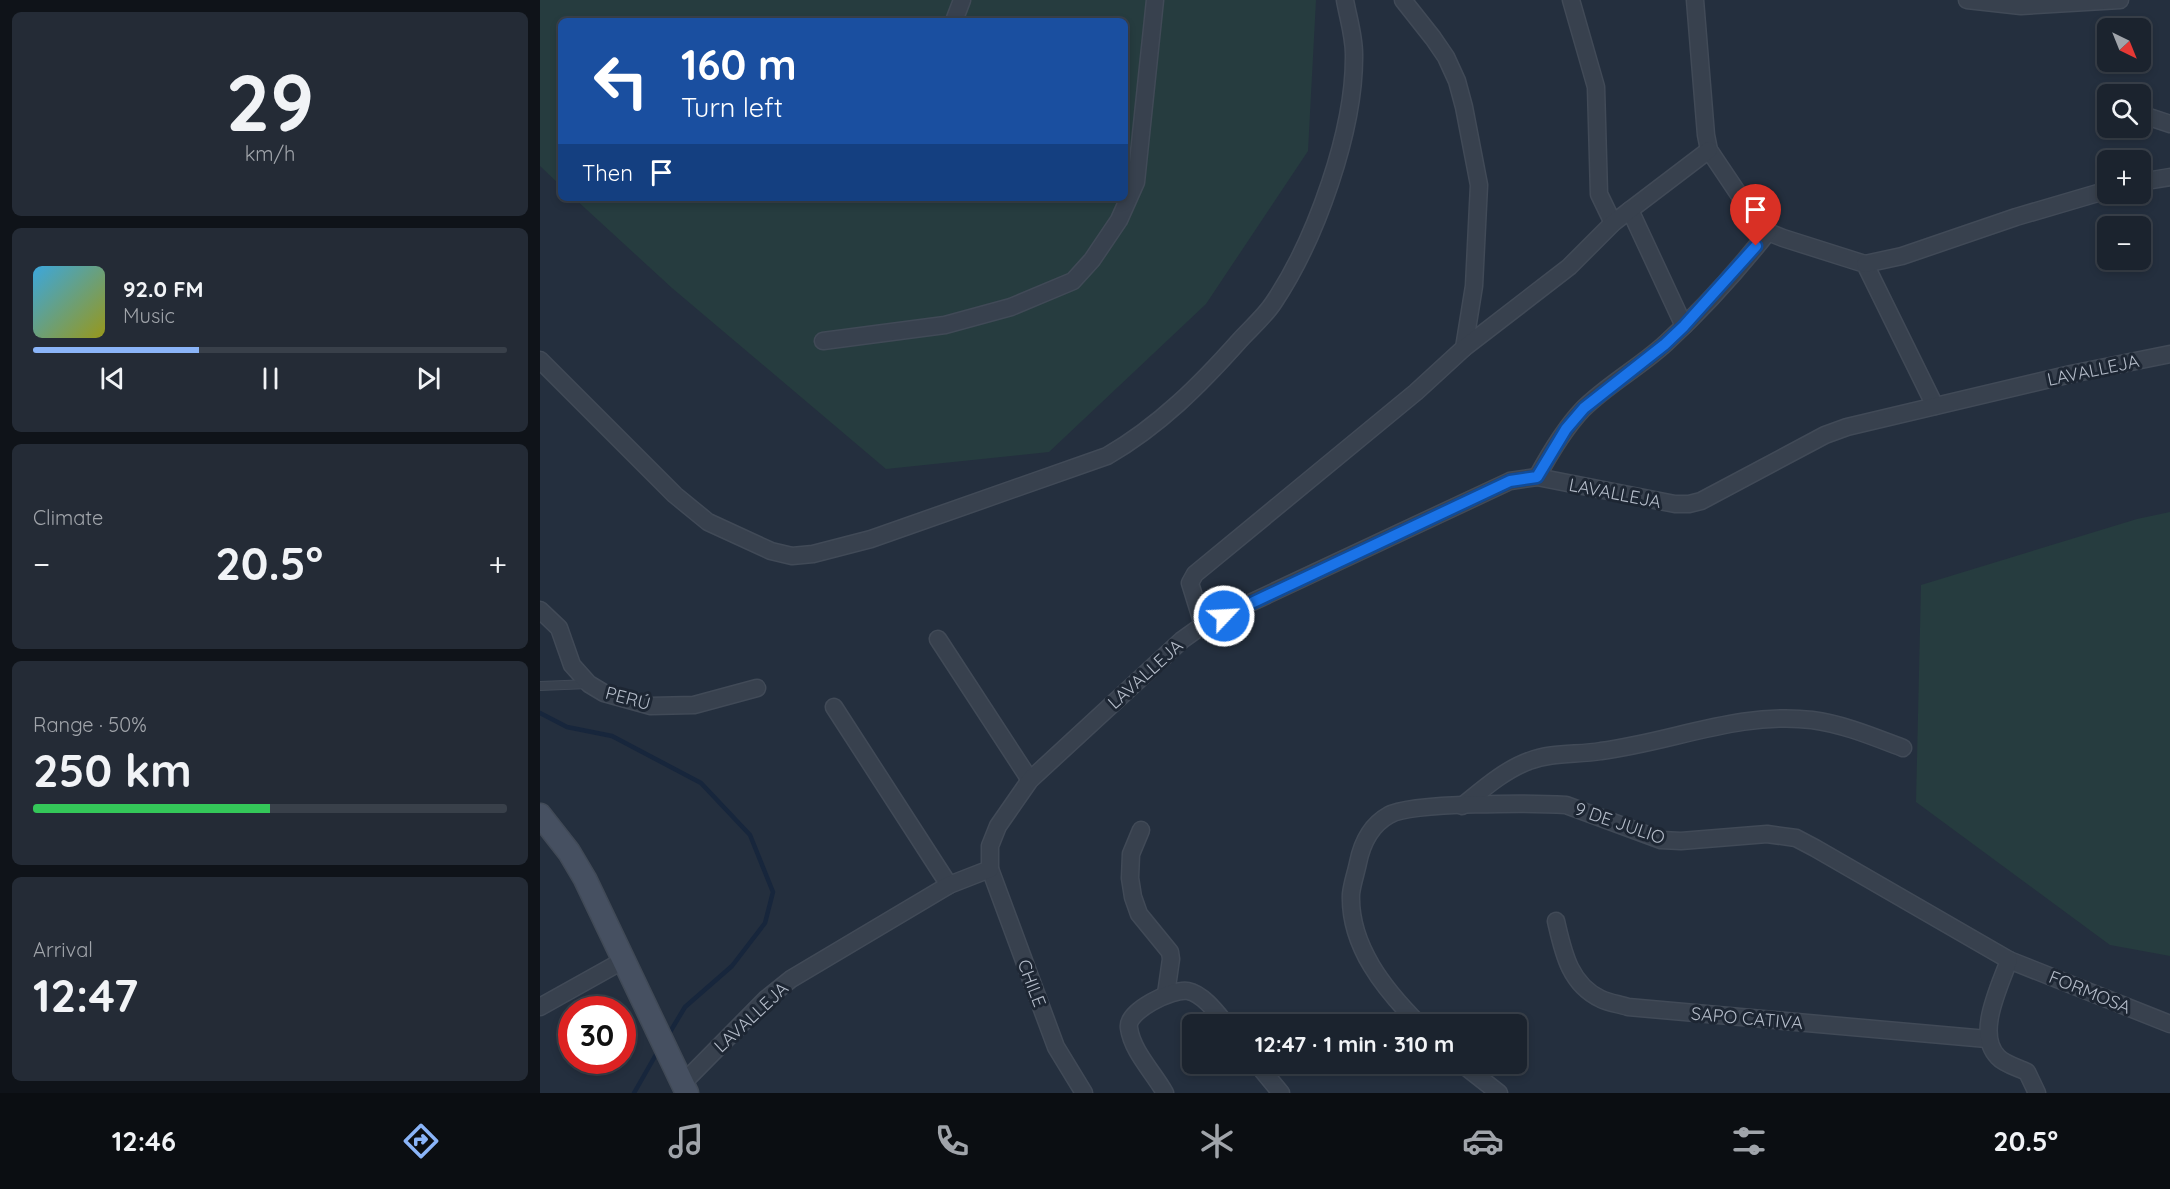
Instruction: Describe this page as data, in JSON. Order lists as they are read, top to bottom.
{
  "streets": {
    "street": [
      "LAVALLEJA",
      "PERÚ",
      "9 DE JULIO",
      "CHILE",
      "FORMOSA",
      "SAPO CATIVA"
    ]
  },
  "crossings": [
    ["LAVALLEJA", "CHILE"],
    ["9 DE JULIO", "FORMOSA"]
  ],
  "north": "bottom right",
  "page": {
    "tile": [
      ["29", "km/h"],
      "Climate",
      ["Range · 50%", "250 km"],
      ["Arrival", "12:47"]
    ],
    "map_buttons": ["+", "−"],
    "turn": ["160 m", "Turn left"],
    "then": "Then",
    "song": ["92.0 FM", "Music"],
    "heat": ["−", "20.5°", "+"],
    "limit": "30",
    "trip": "12:47 · 1 min · 310 m",
    "tabs": ["12:46", "20.5°"]
  }
}
